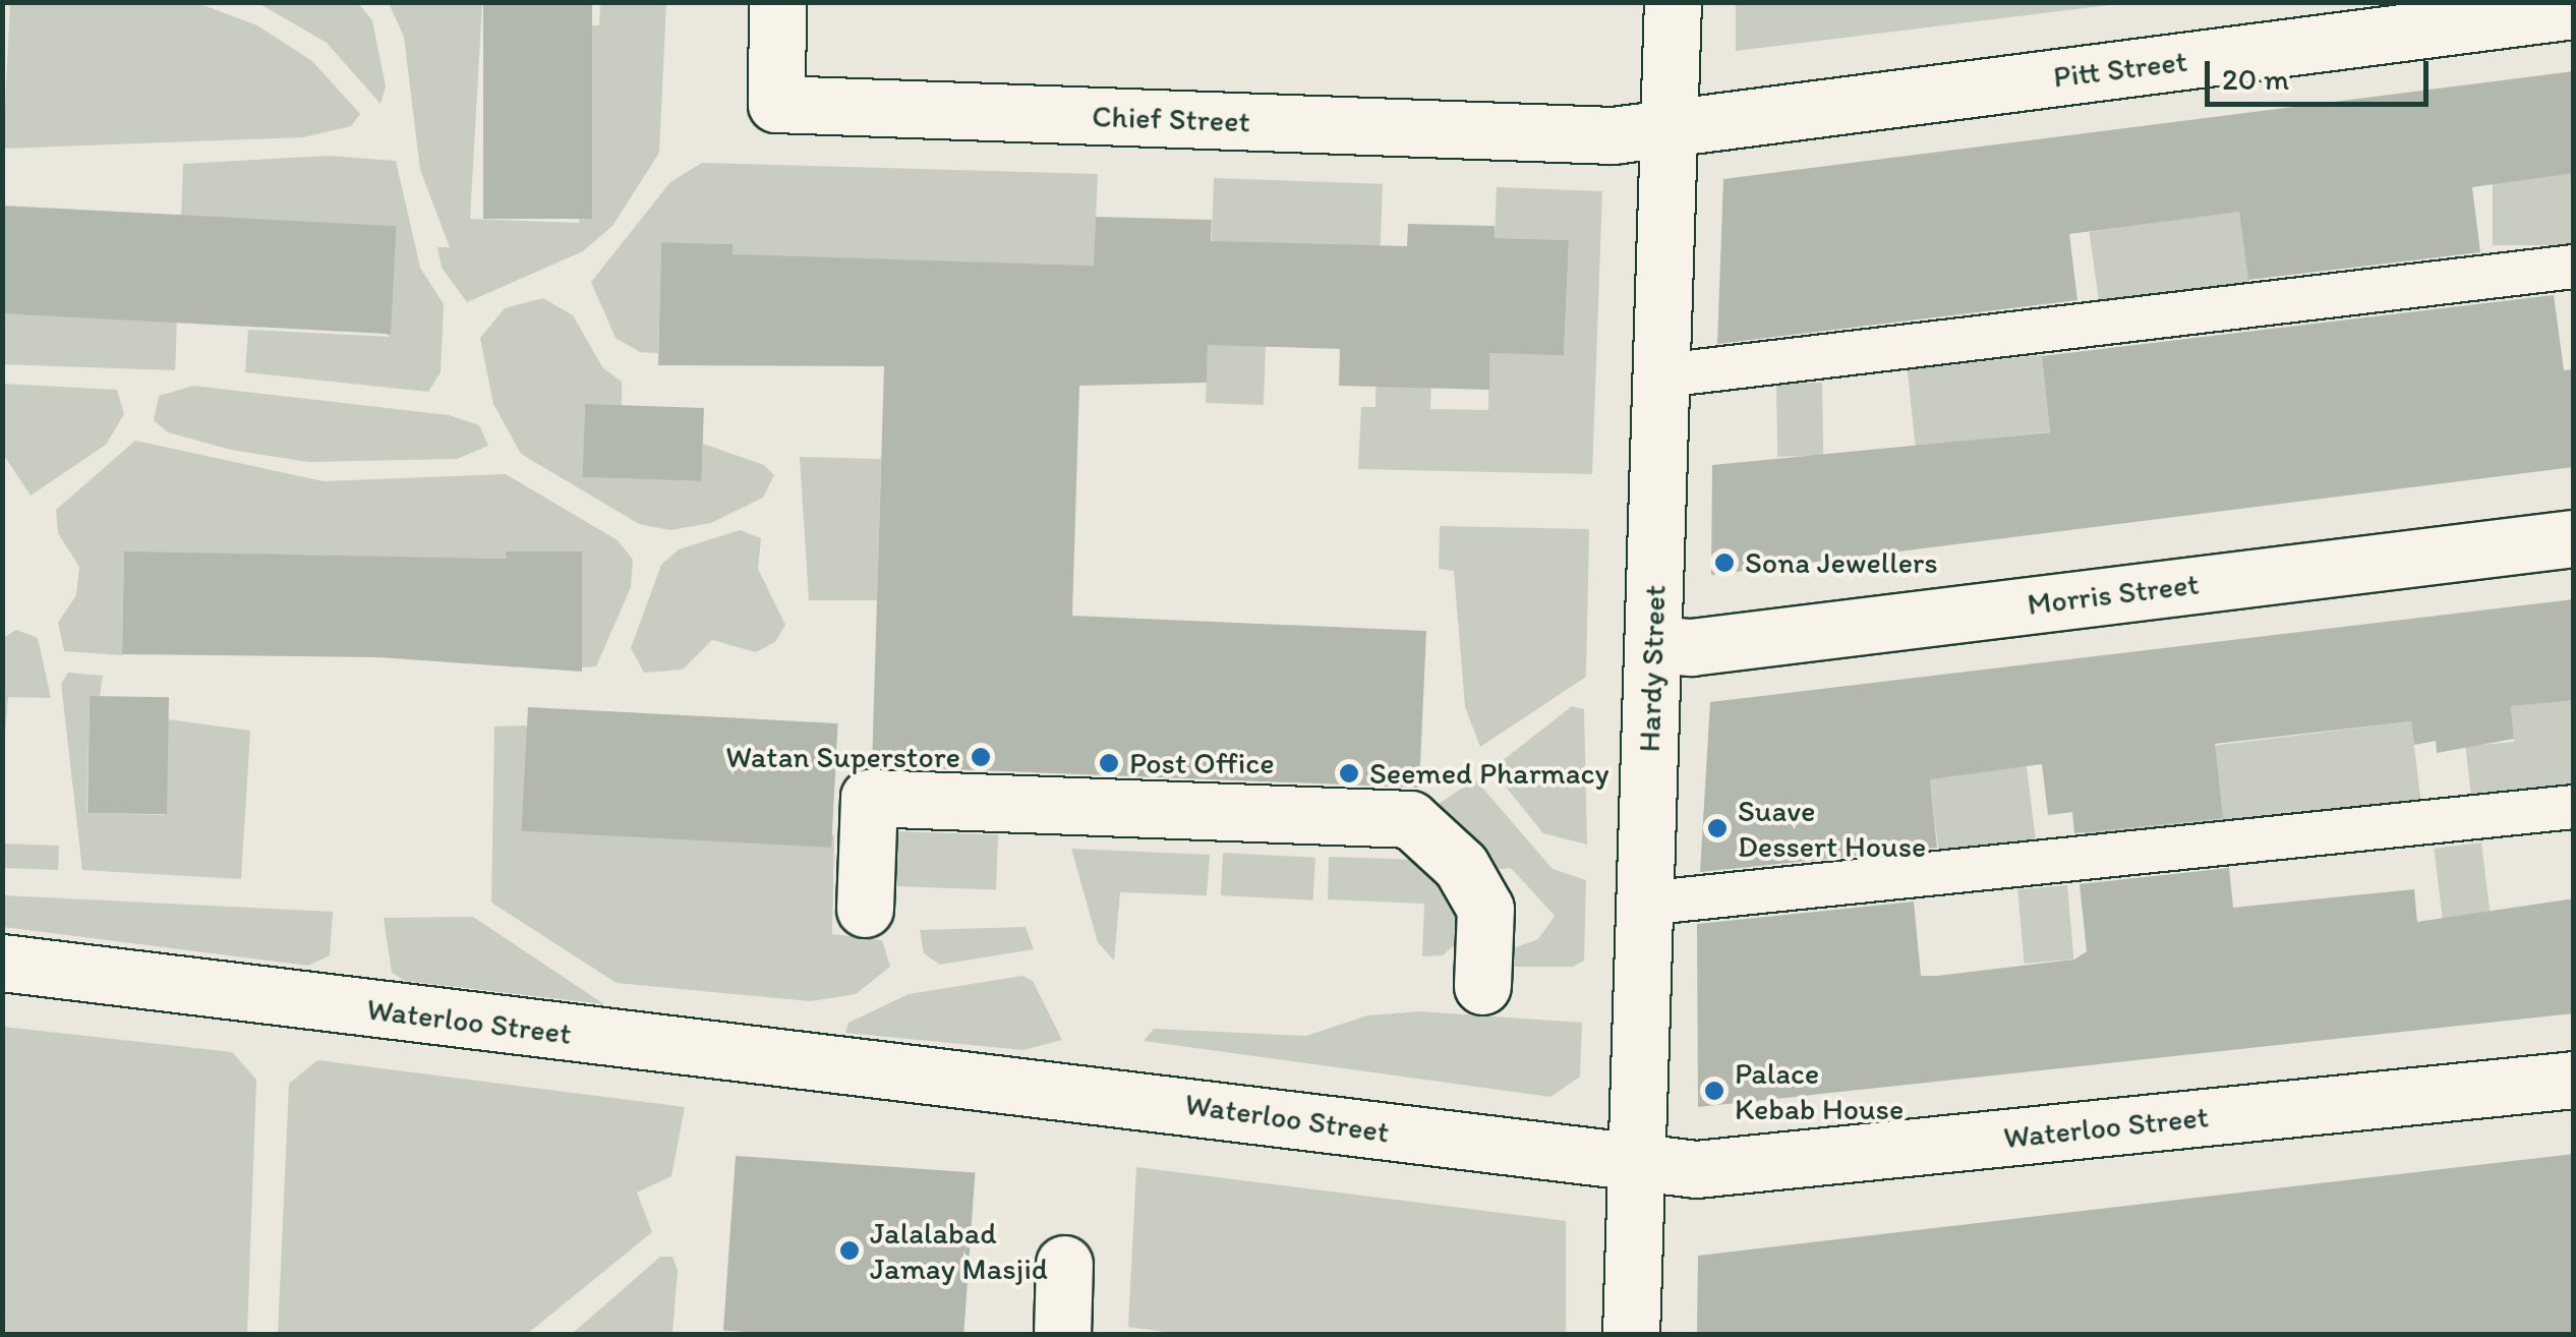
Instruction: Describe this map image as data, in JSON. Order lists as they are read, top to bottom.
{
  "streets": {
    "street": [
      "Pitt Street",
      "Chief Street",
      "Morris Street",
      "Hardy Street",
      "Waterloo Street"
    ]
  },
  "crossings": [
    ["Pitt Street", "Chief Street"],
    ["Pitt Street", "Hardy Street"],
    ["Chief Street", "Hardy Street"],
    ["Morris Street", "Hardy Street"],
    ["Hardy Street", "Waterloo Street"]
  ],
  "places": [
    "Sona Jewellers",
    "Watan Superstore",
    "Post Office",
    "Seemed Pharmacy",
    "Suave Dessert House",
    "Palace Kebab House",
    "Jalalabad Jamay Masjid"
  ],
  "scale_bar": "20 m"
}
